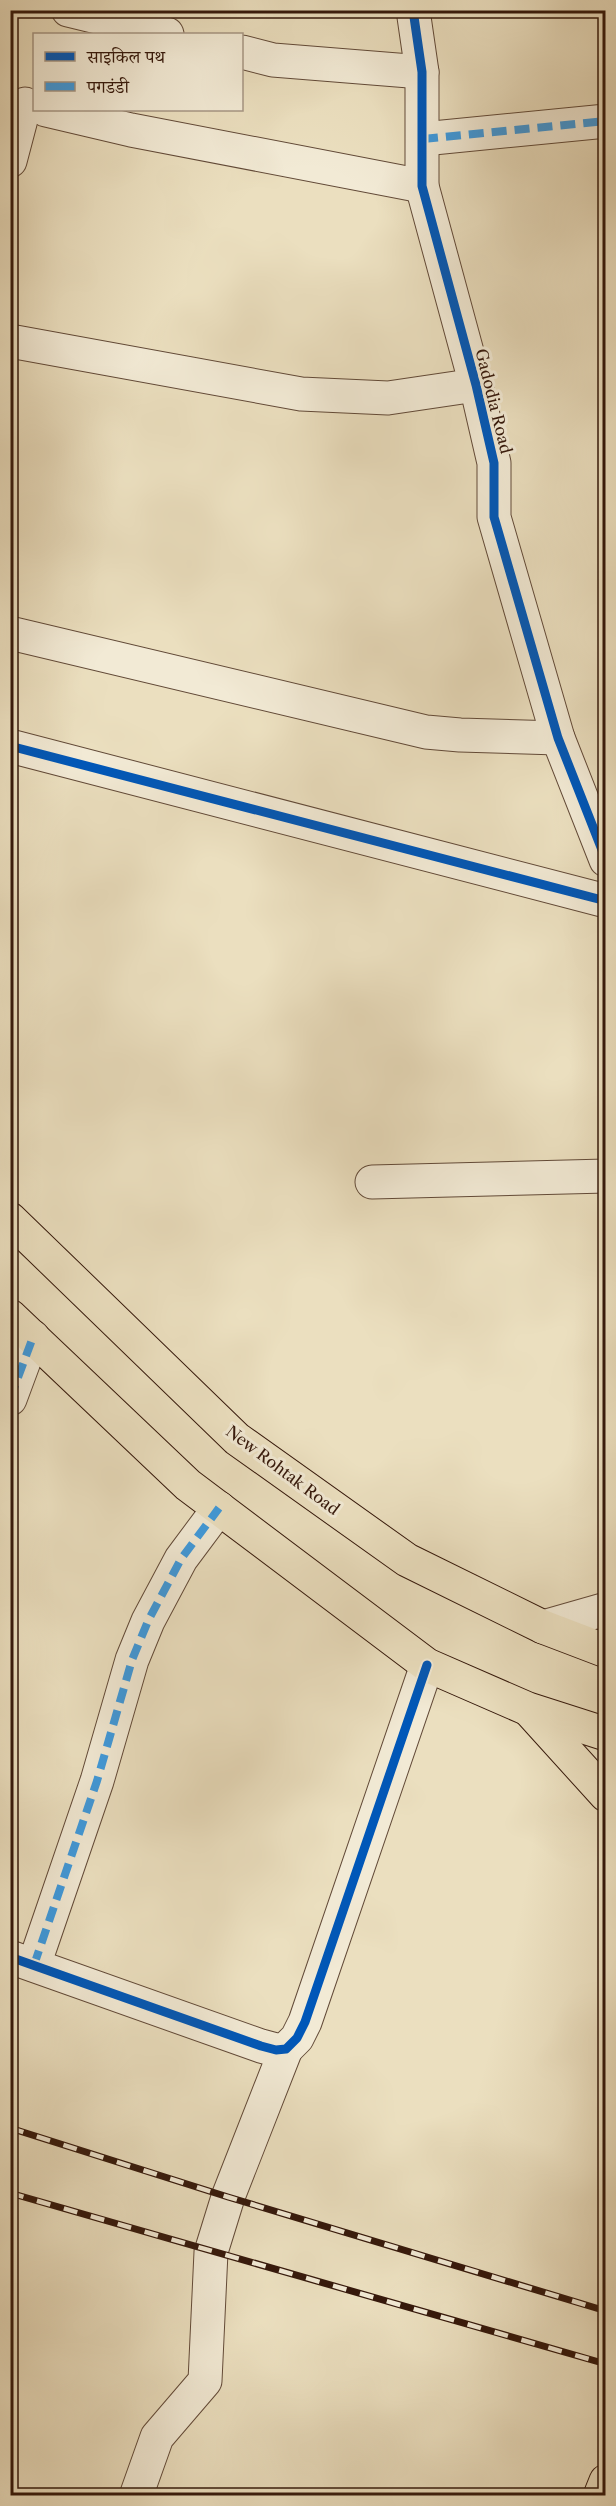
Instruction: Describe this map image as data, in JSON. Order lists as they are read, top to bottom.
{
  "streets": {
    "main road": ["New Rohtak Road"],
    "street": ["Gadodia Road"]
  },
  "legend": ["साइकिल पथ", "पगडंडी"]
}
